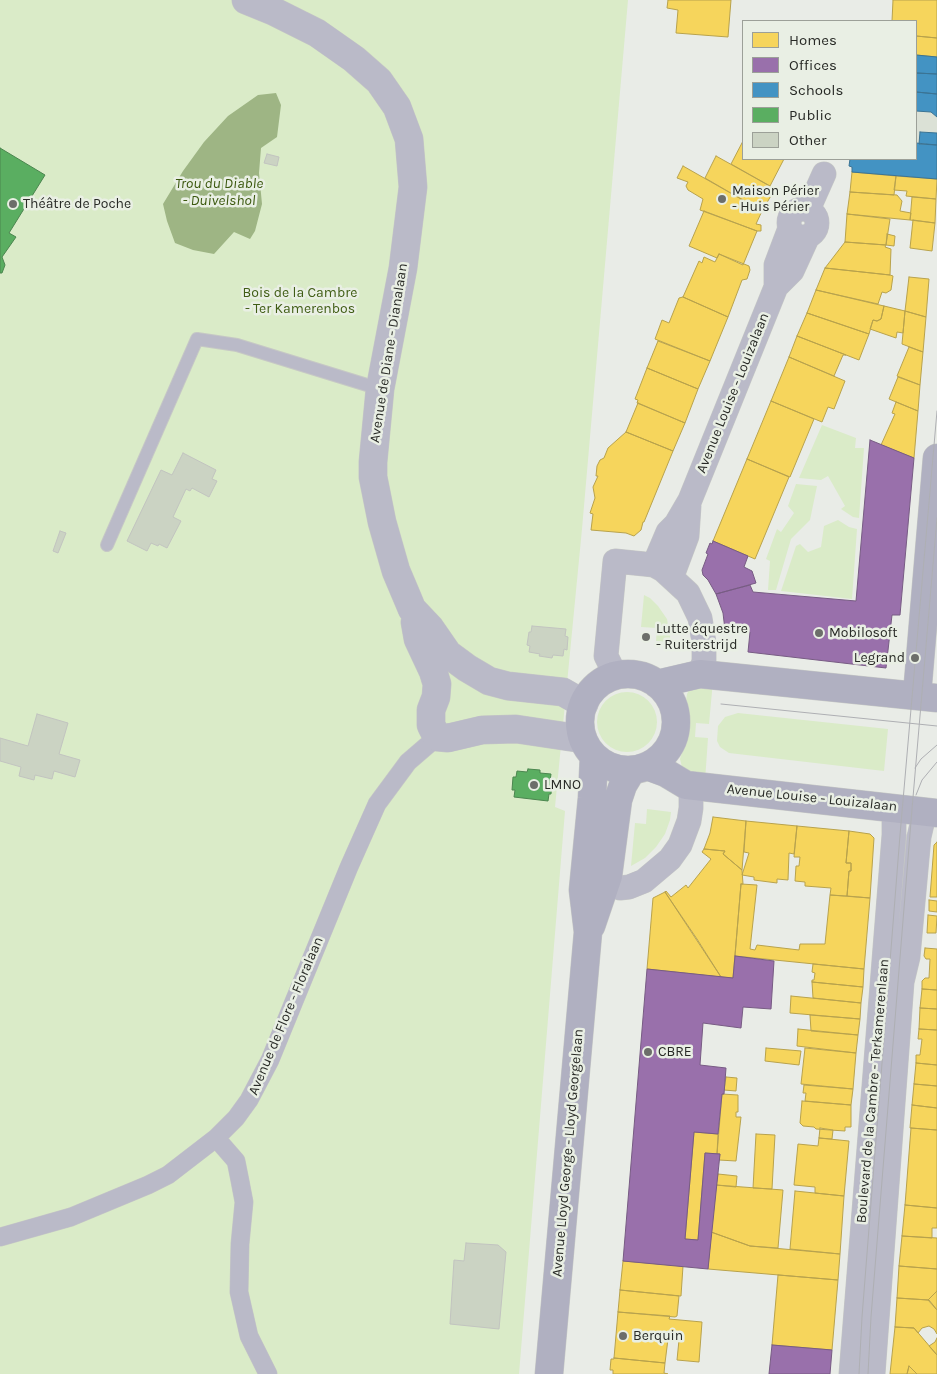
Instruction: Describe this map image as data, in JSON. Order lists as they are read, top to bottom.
{
  "streets": {
    "main road": ["Avenue Louise - Louizalaan", "Avenue Lloyd George - Lloyd Georgelaan"],
    "street": ["Avenue de Diane - Dianalaan", "Avenue de Flore - Floralaan", "Boulevard de la Cambre - Terkamerenlaan"]
  },
  "crossings": [
    ["Avenue de Diane - Dianalaan", "Avenue Louise - Louizalaan"],
    ["Avenue de Diane - Dianalaan", "Avenue Lloyd George - Lloyd Georgelaan"],
    ["Avenue Louise - Louizalaan", "Boulevard de la Cambre - Terkamerenlaan"],
    ["Avenue Louise - Louizalaan", "Avenue Lloyd George - Lloyd Georgelaan"]
  ],
  "water": ["Trou du Diable - Duivelshol"],
  "parks": ["Bois de la Cambre - Ter Kamerenbos"],
  "places": [
    "Maison Périer - Huis Périer",
    "Théâtre de Poche",
    "Mobilosoft",
    "Lutte équestre - Ruiterstrijd",
    "Legrand",
    "LMNO",
    "CBRE",
    "Berquin"
  ],
  "legend": [
    "Homes",
    "Offices",
    "Schools",
    "Public",
    "Other"
  ]
}
